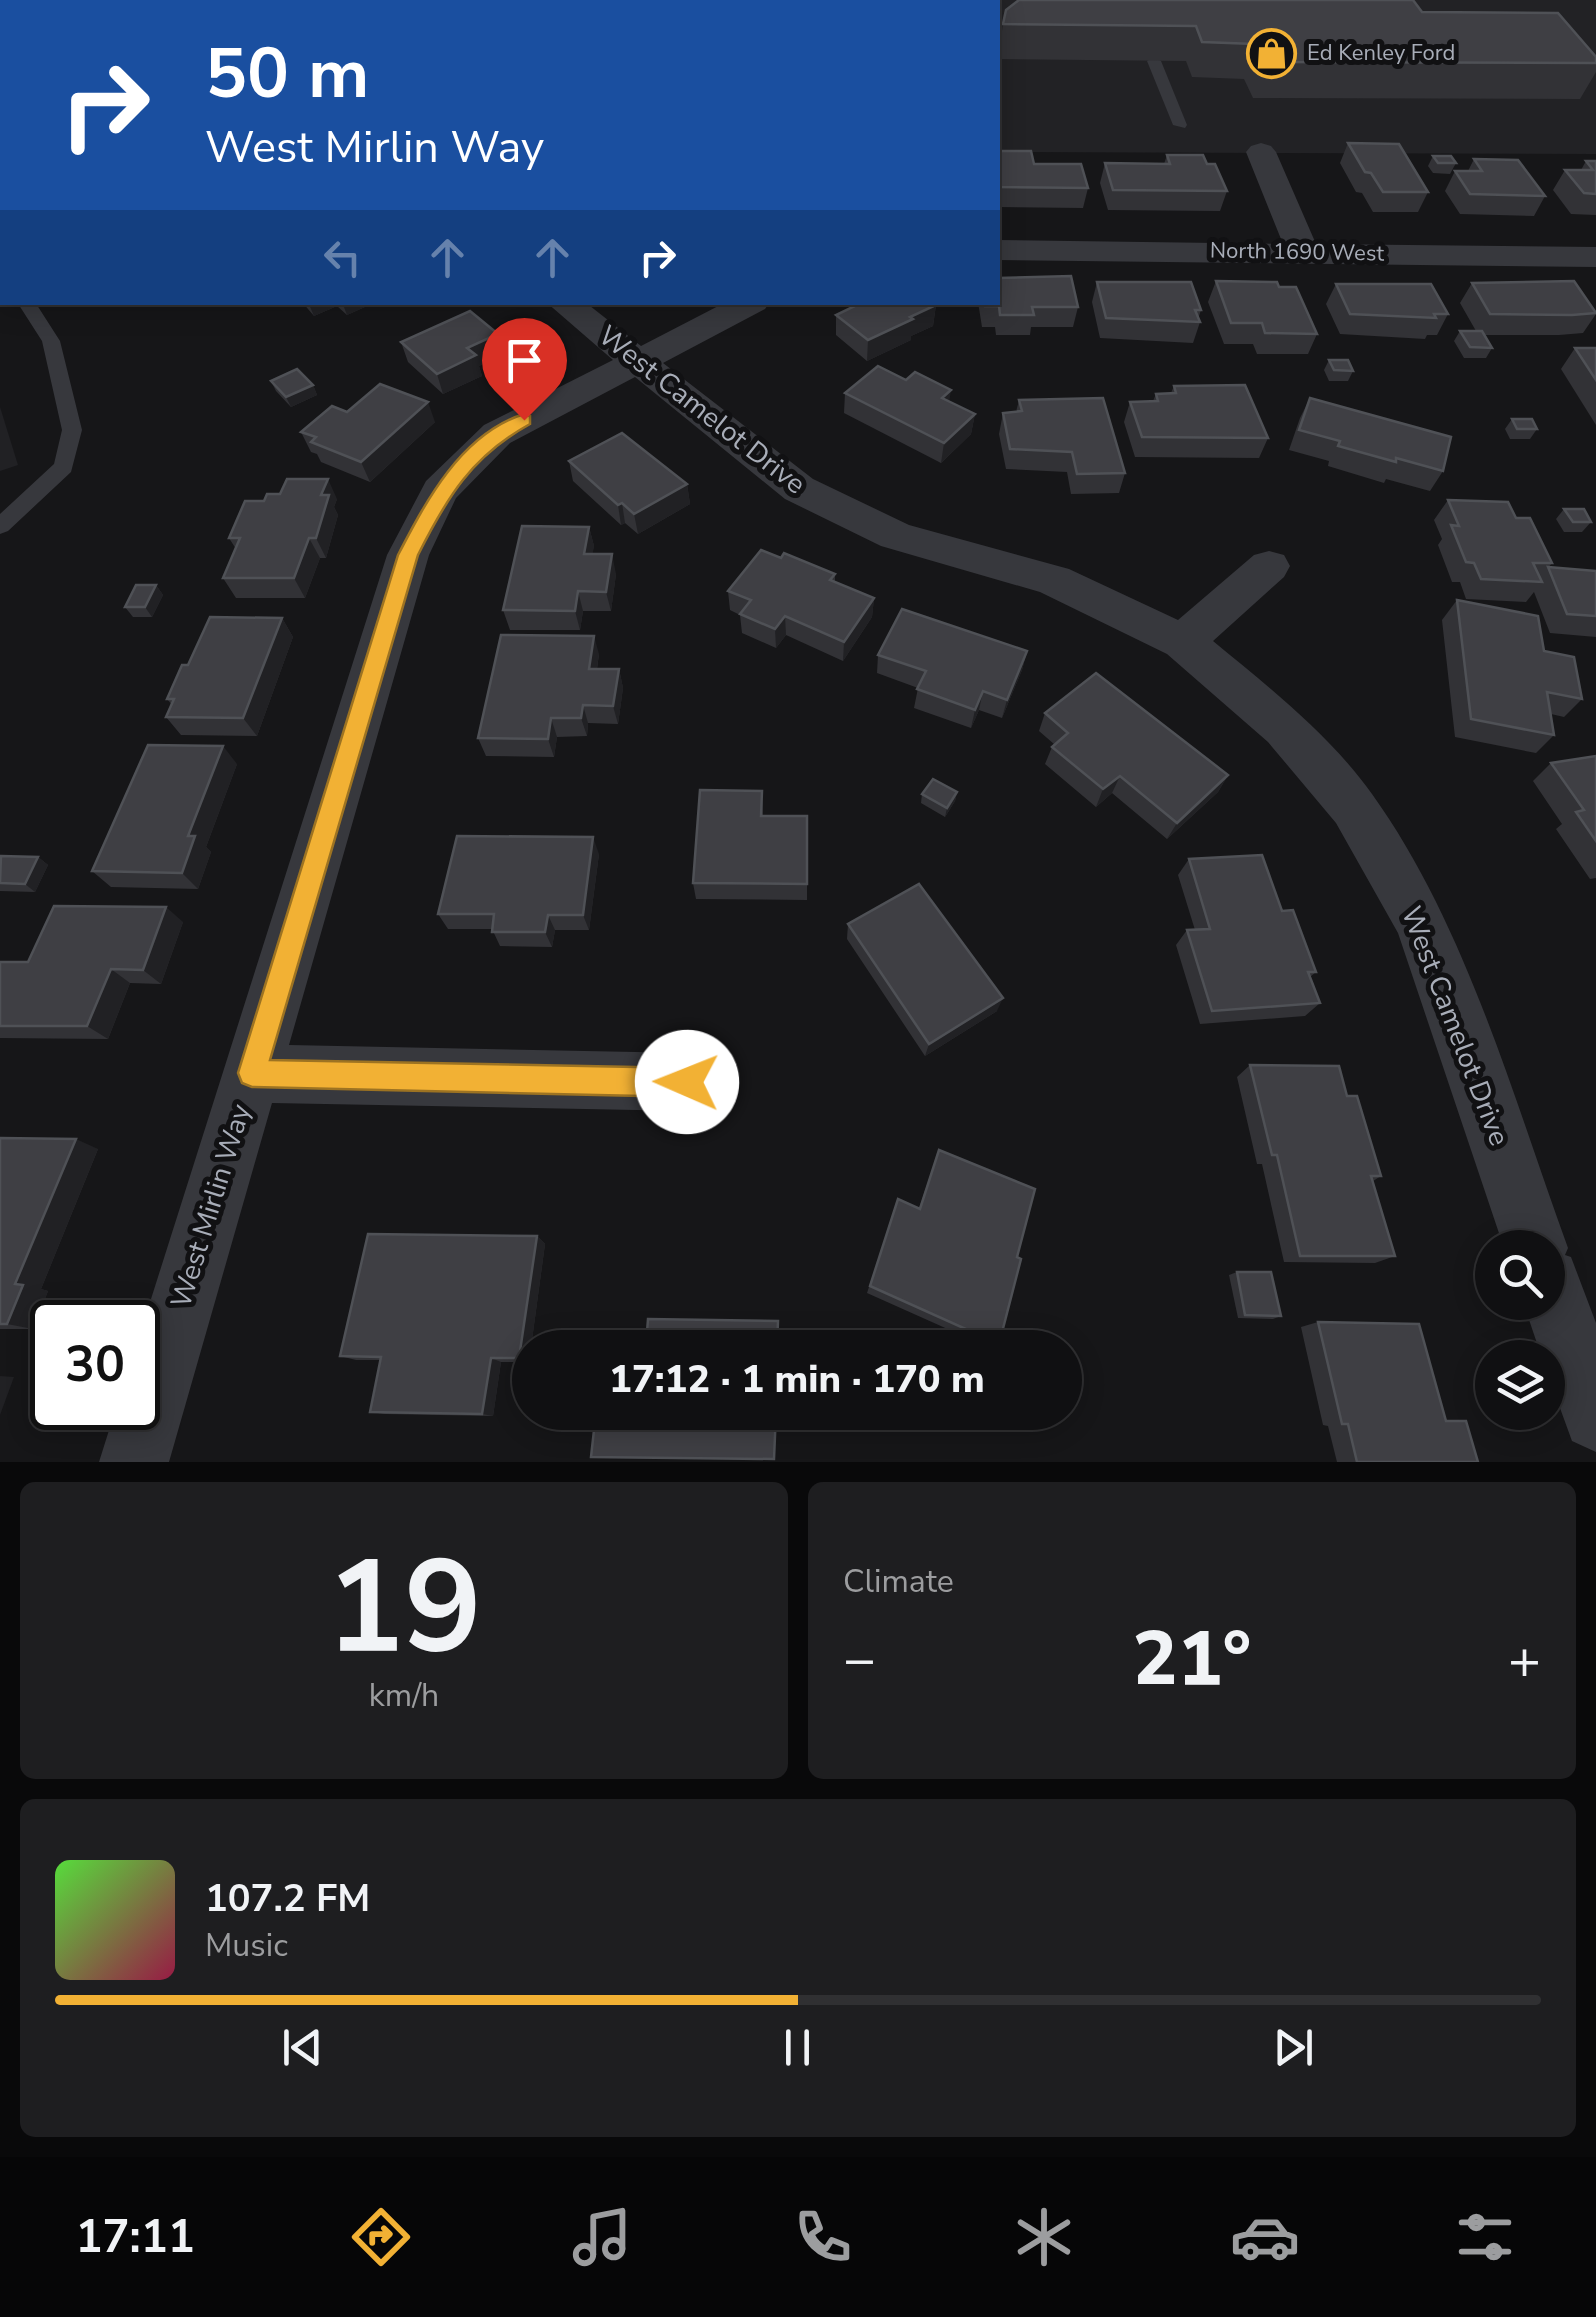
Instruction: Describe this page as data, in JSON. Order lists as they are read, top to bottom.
{
  "streets": {
    "street": ["North 1690 West", "West Camelot Drive", "West Mirlin Way"]
  },
  "crossings": [
    ["West Camelot Drive", "West Mirlin Way"]
  ],
  "places": {
    "shop": ["Ed Kenley Ford"]
  },
  "page": {
    "turn": ["50 m", "West Mirlin Way"],
    "limit": "30",
    "trip": "17:12 · 1 min · 170 m",
    "tile": [
      ["19", "km/h"],
      "Climate"
    ],
    "heat": ["−", "21°", "+"],
    "song": ["107.2 FM", "Music"],
    "tabs": "17:11"
  }
}
